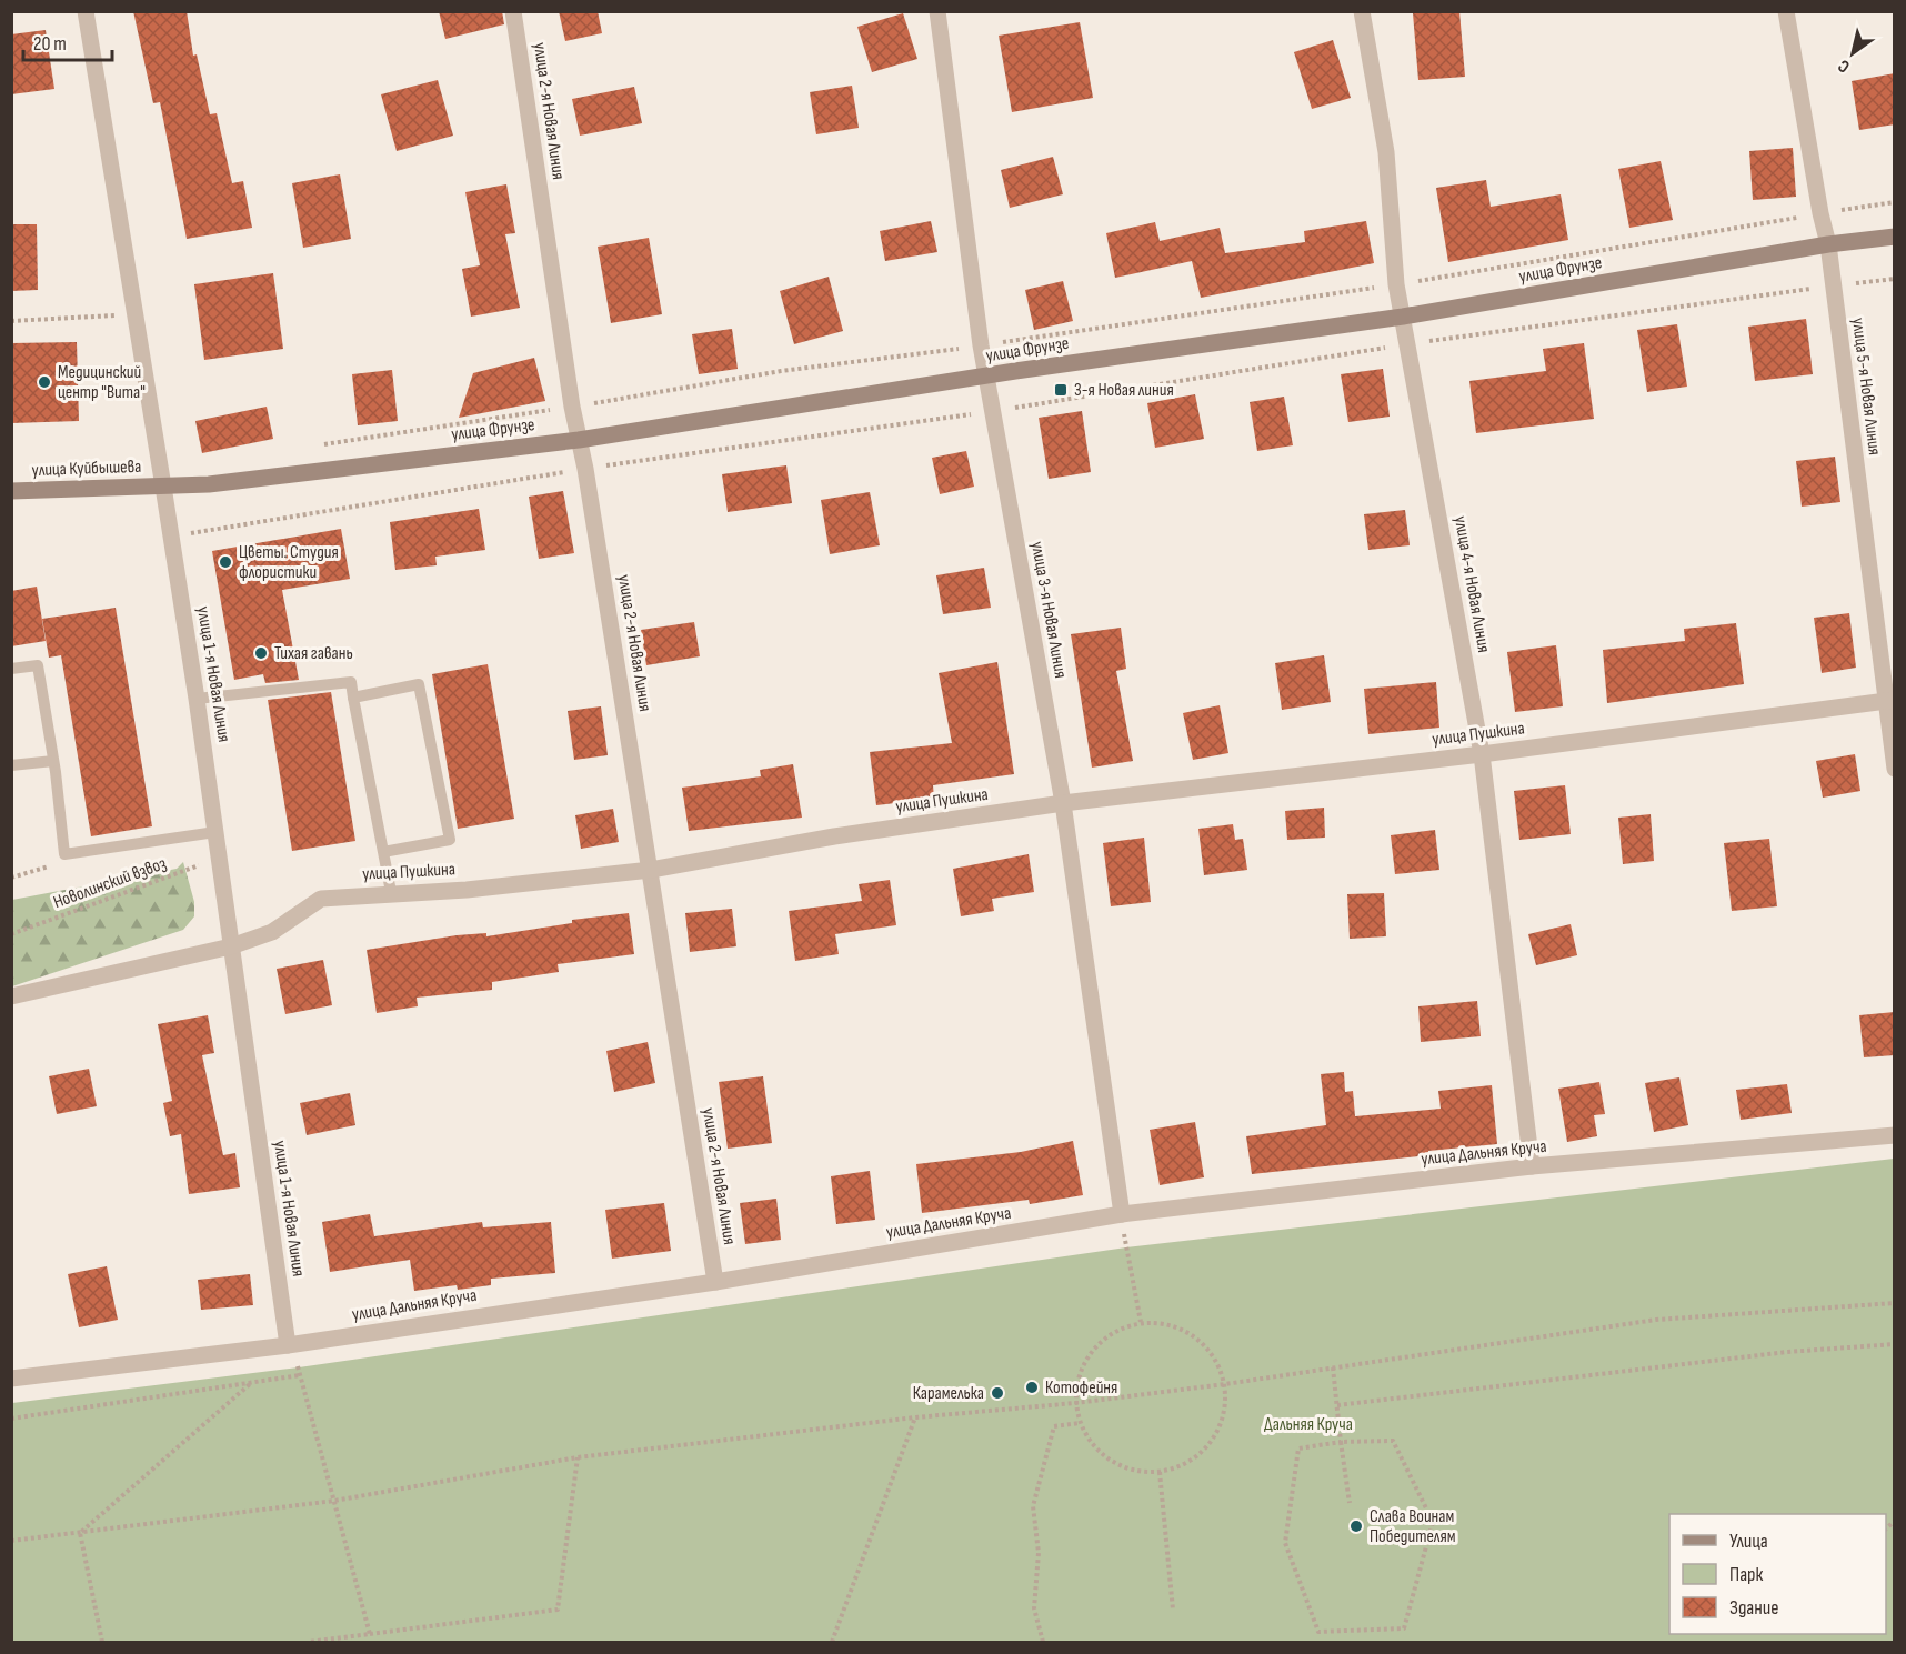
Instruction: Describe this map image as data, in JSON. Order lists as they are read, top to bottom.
{
  "streets": {
    "main road": ["улица Фрунзе", "улица Куйбышева"],
    "street": [
      "улица 2-я Новая Линия",
      "улица 5-я Новая Линия",
      "улица 4-я Новая Линия",
      "улица 3-я Новая Линия",
      "улица 1-я Новая Линия",
      "улица Пушкина",
      "улица Дальняя Круча"
    ],
    "path": ["Новолинский взвоз"]
  },
  "crossings": [
    ["улица 2-я Новая Линия", "улица Фрунзе"],
    ["улица 2-я Новая Линия", "улица Пушкина"],
    ["улица 2-я Новая Линия", "улица Дальняя Круча"],
    ["улица Фрунзе", "улица 5-я Новая Линия"],
    ["улица Фрунзе", "улица Куйбышева"],
    ["улица Фрунзе", "улица 4-я Новая Линия"],
    ["улица Фрунзе", "улица 3-я Новая Линия"],
    ["улица Фрунзе", "улица 1-я Новая Линия"],
    ["улица 5-я Новая Линия", "улица Пушкина"],
    ["улица Куйбышева", "улица 1-я Новая Линия"],
    ["улица 4-я Новая Линия", "улица Пушкина"],
    ["улица 4-я Новая Линия", "улица Дальняя Круча"],
    ["улица 3-я Новая Линия", "улица Пушкина"],
    ["улица 3-я Новая Линия", "улица Дальняя Круча"],
    ["улица 1-я Новая Линия", "улица Пушкина"],
    ["улица 1-я Новая Линия", "Новолинский взвоз"],
    ["улица 1-я Новая Линия", "улица Дальняя Круча"]
  ],
  "parks": ["Дальняя Круча"],
  "places": {
    "other": [
      "Медицинский центр \"Вита\"",
      "Цветы. Студия флористики",
      "Тихая гавань",
      "Котофейня",
      "Карамелька",
      "Слава Воинам Победителям"
    ],
    "transit": ["3-я Новая линия"]
  },
  "legend": ["Улица", "Парк", "Здание"],
  "scale_bar": "20 m",
  "north": "bottom left"
}
